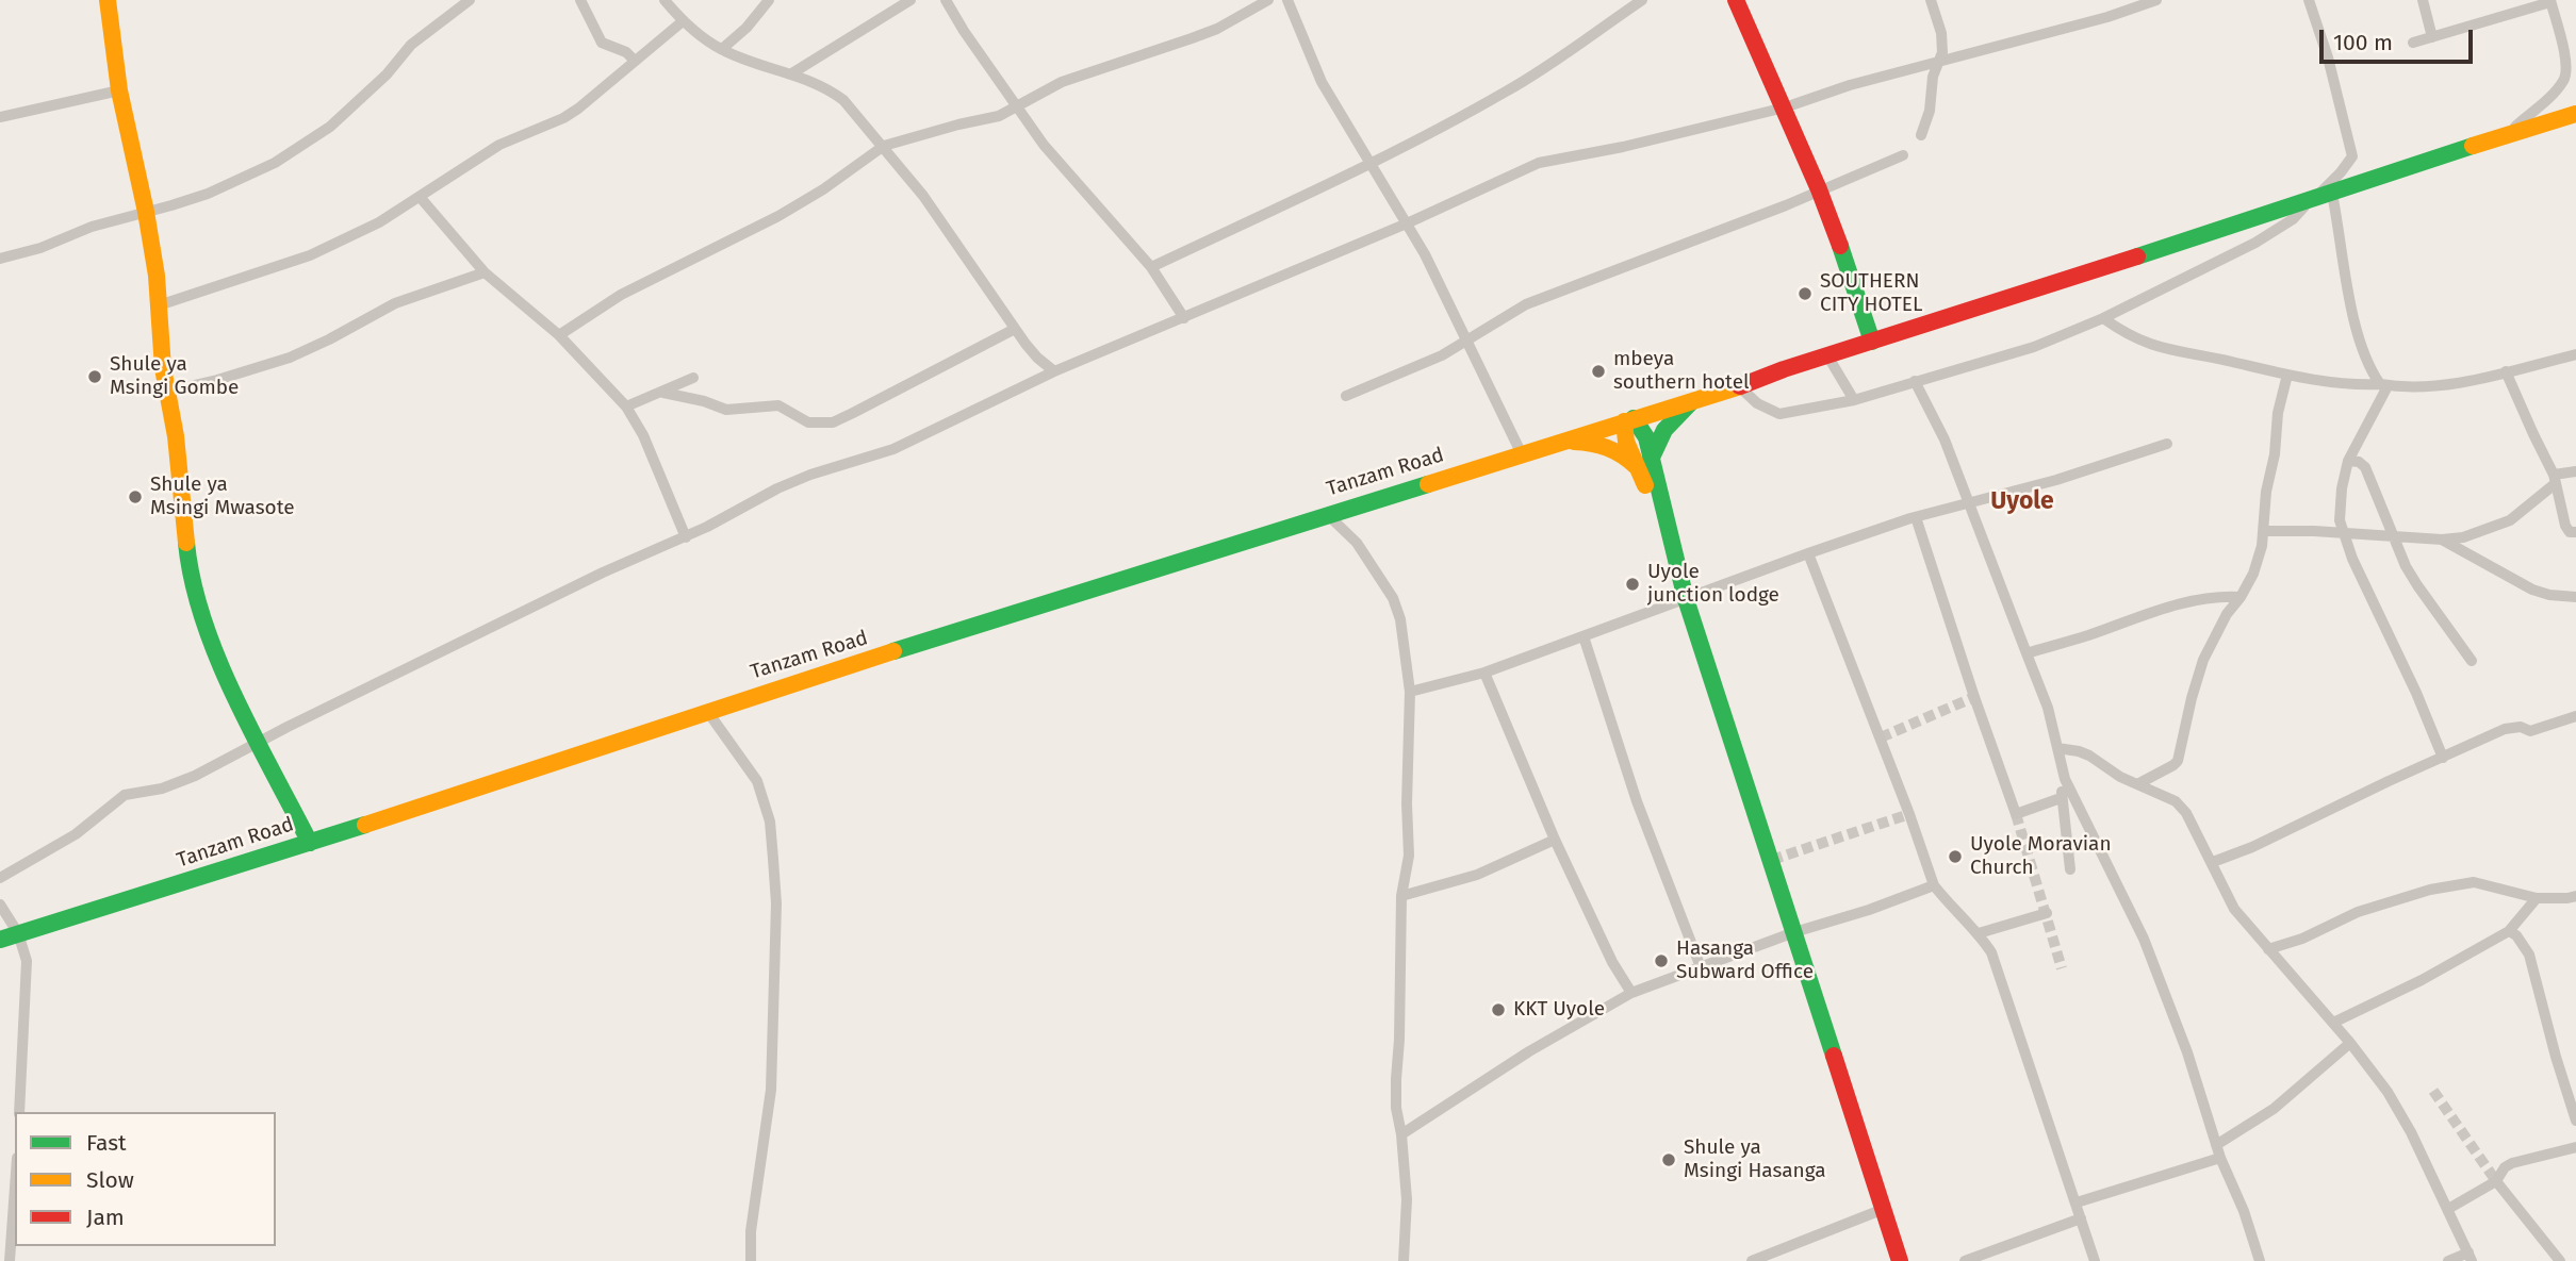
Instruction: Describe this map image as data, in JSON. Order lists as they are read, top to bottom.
{
  "streets": {
    "main road": ["Tanzam Road"]
  },
  "districts": ["Uyole"],
  "places": [
    "SOUTHERN CITY HOTEL",
    "mbeya southern hotel",
    "Shule ya Msingi Gombe",
    "Shule ya Msingi Mwasote",
    "Uyole junction lodge",
    "Uyole Moravian Church",
    "Hasanga Subward Office",
    "KKT Uyole",
    "Shule ya Msingi Hasanga"
  ],
  "legend": ["Fast", "Slow", "Jam"],
  "scale_bar": "100 m"
}
